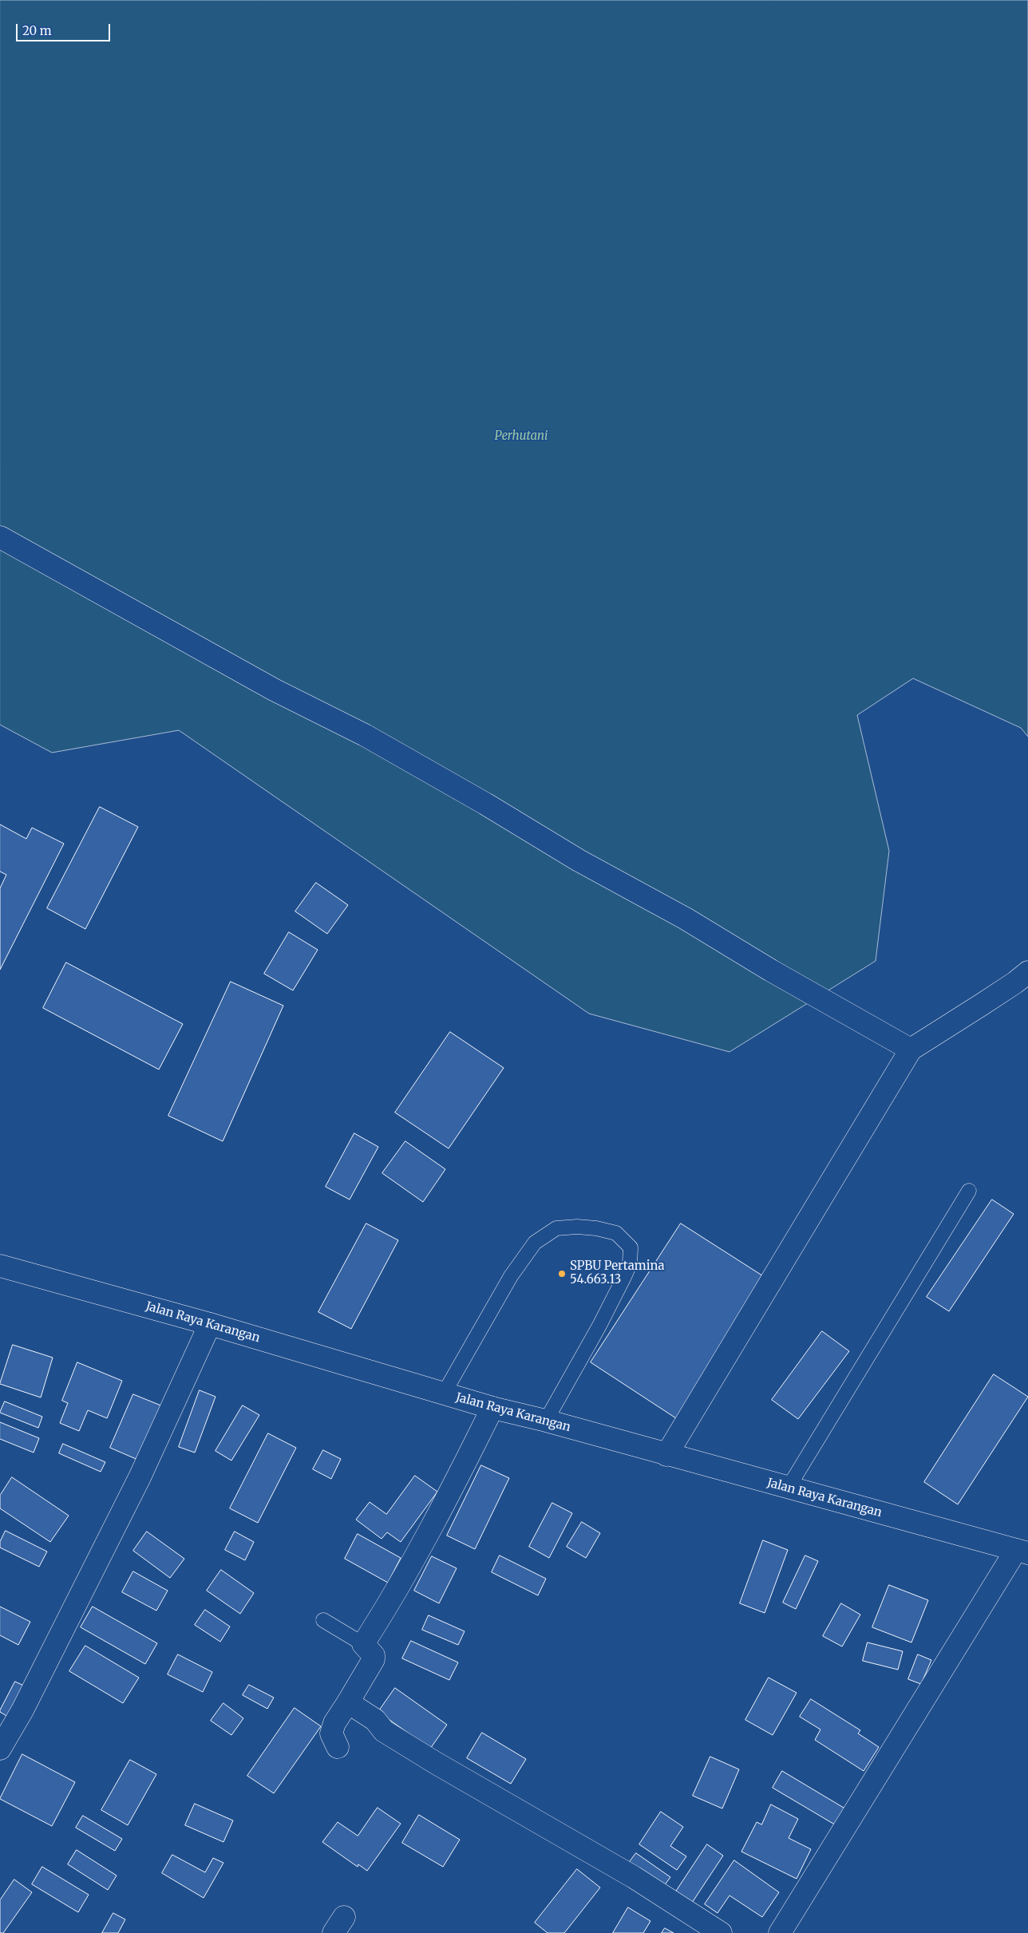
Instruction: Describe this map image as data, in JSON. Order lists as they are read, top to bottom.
{
  "streets": {
    "main road": ["Jalan Raya Karangan"]
  },
  "parks": ["Perhutani"],
  "places": ["SPBU Pertamina 54.663.13"],
  "scale_bar": "20 m"
}
